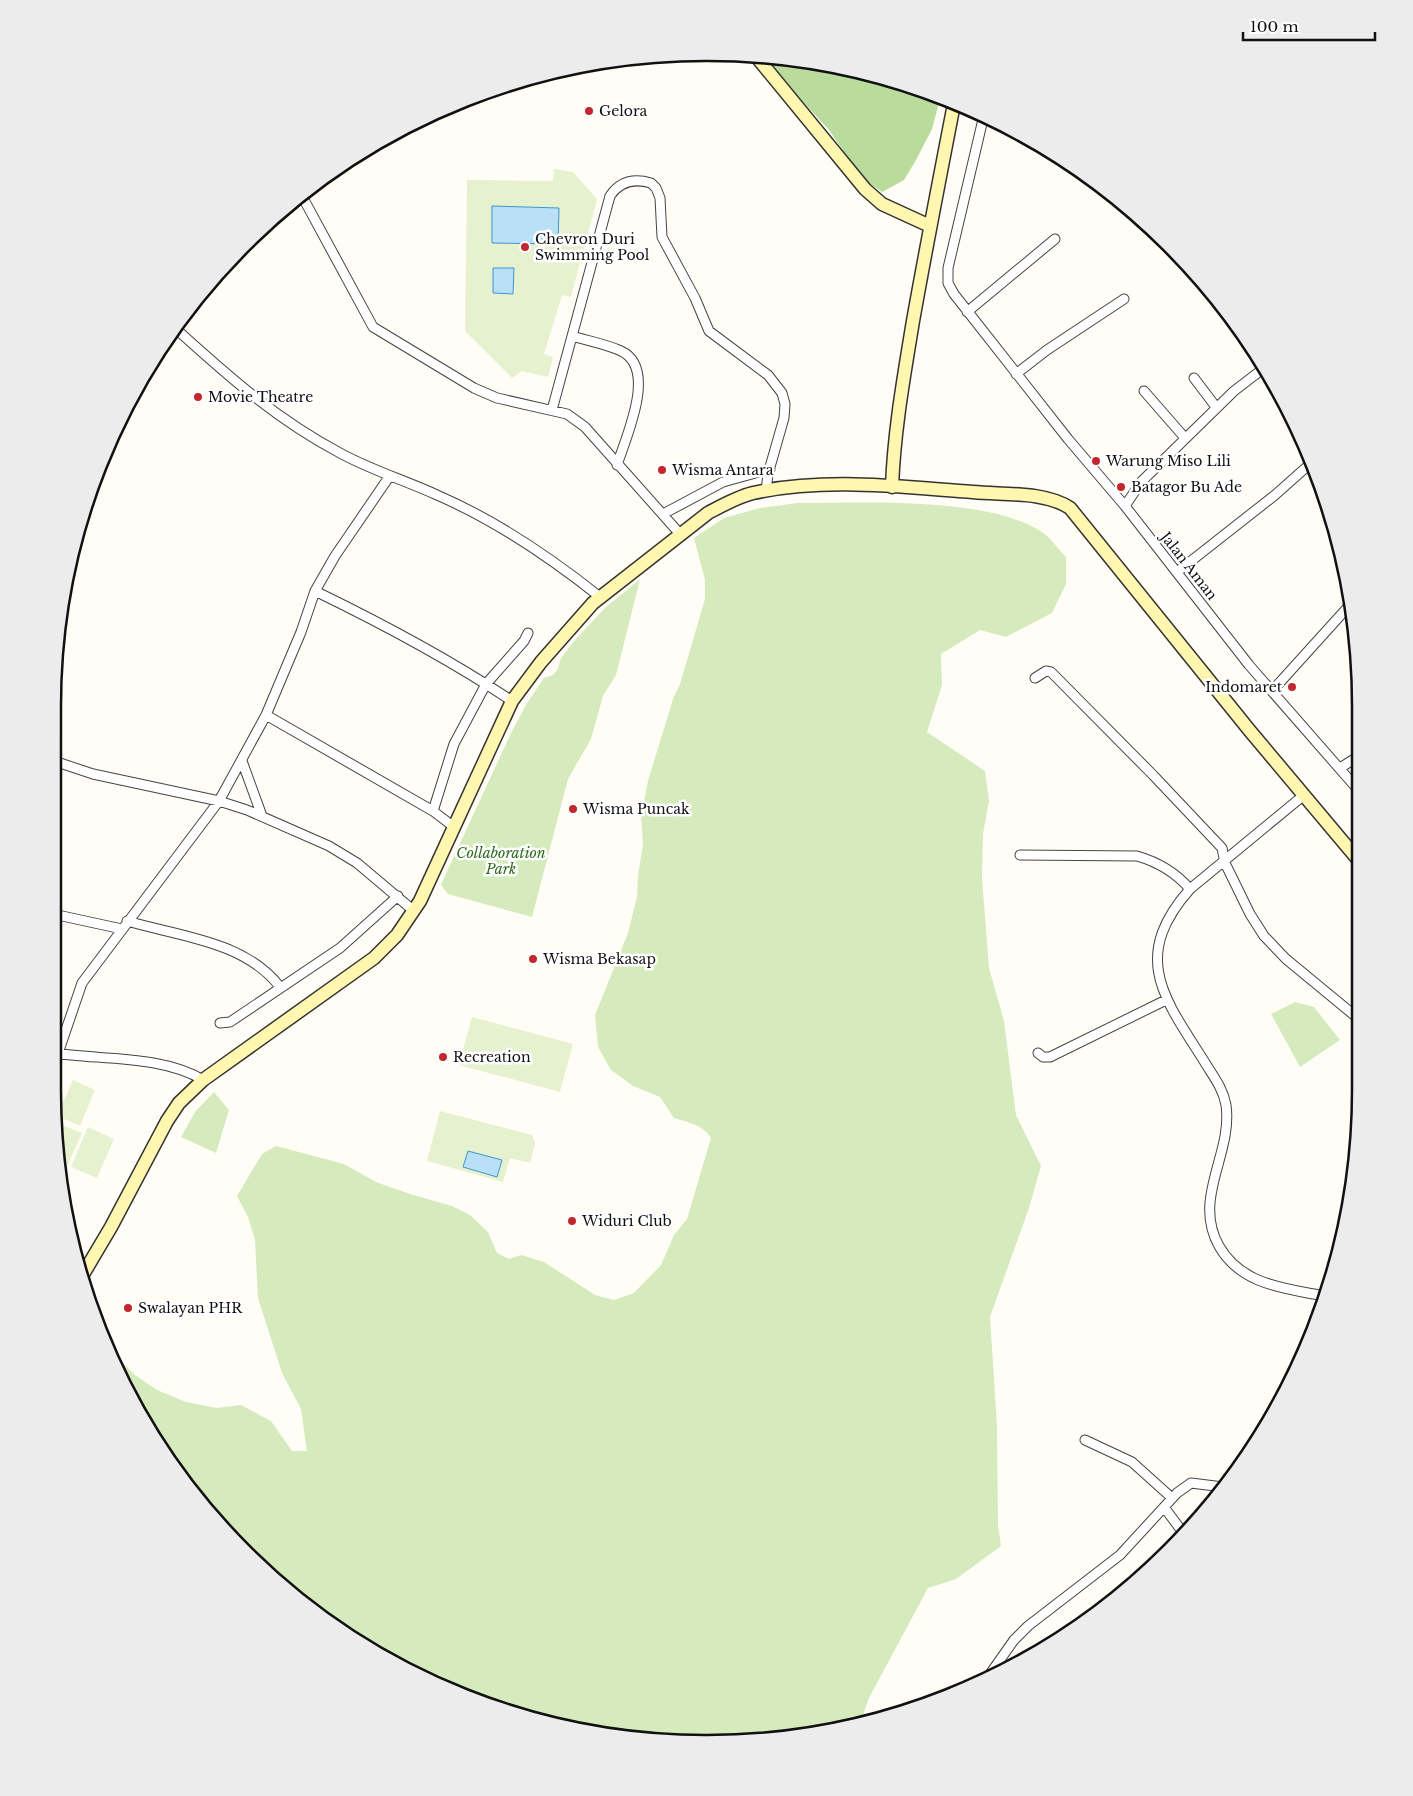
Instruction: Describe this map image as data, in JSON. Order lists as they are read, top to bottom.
{
  "streets": {
    "street": ["Jalan Aman"]
  },
  "parks": ["Collaboration Park"],
  "places": [
    "Gelora",
    "Chevron Duri Swimming Pool",
    "Movie Theatre",
    "Warung Miso Lili",
    "Wisma Antara",
    "Batagor Bu Ade",
    "Indomaret",
    "Wisma Puncak",
    "Wisma Bekasap",
    "Recreation",
    "Widuri Club",
    "Swalayan PHR"
  ],
  "scale_bar": "100 m"
}
